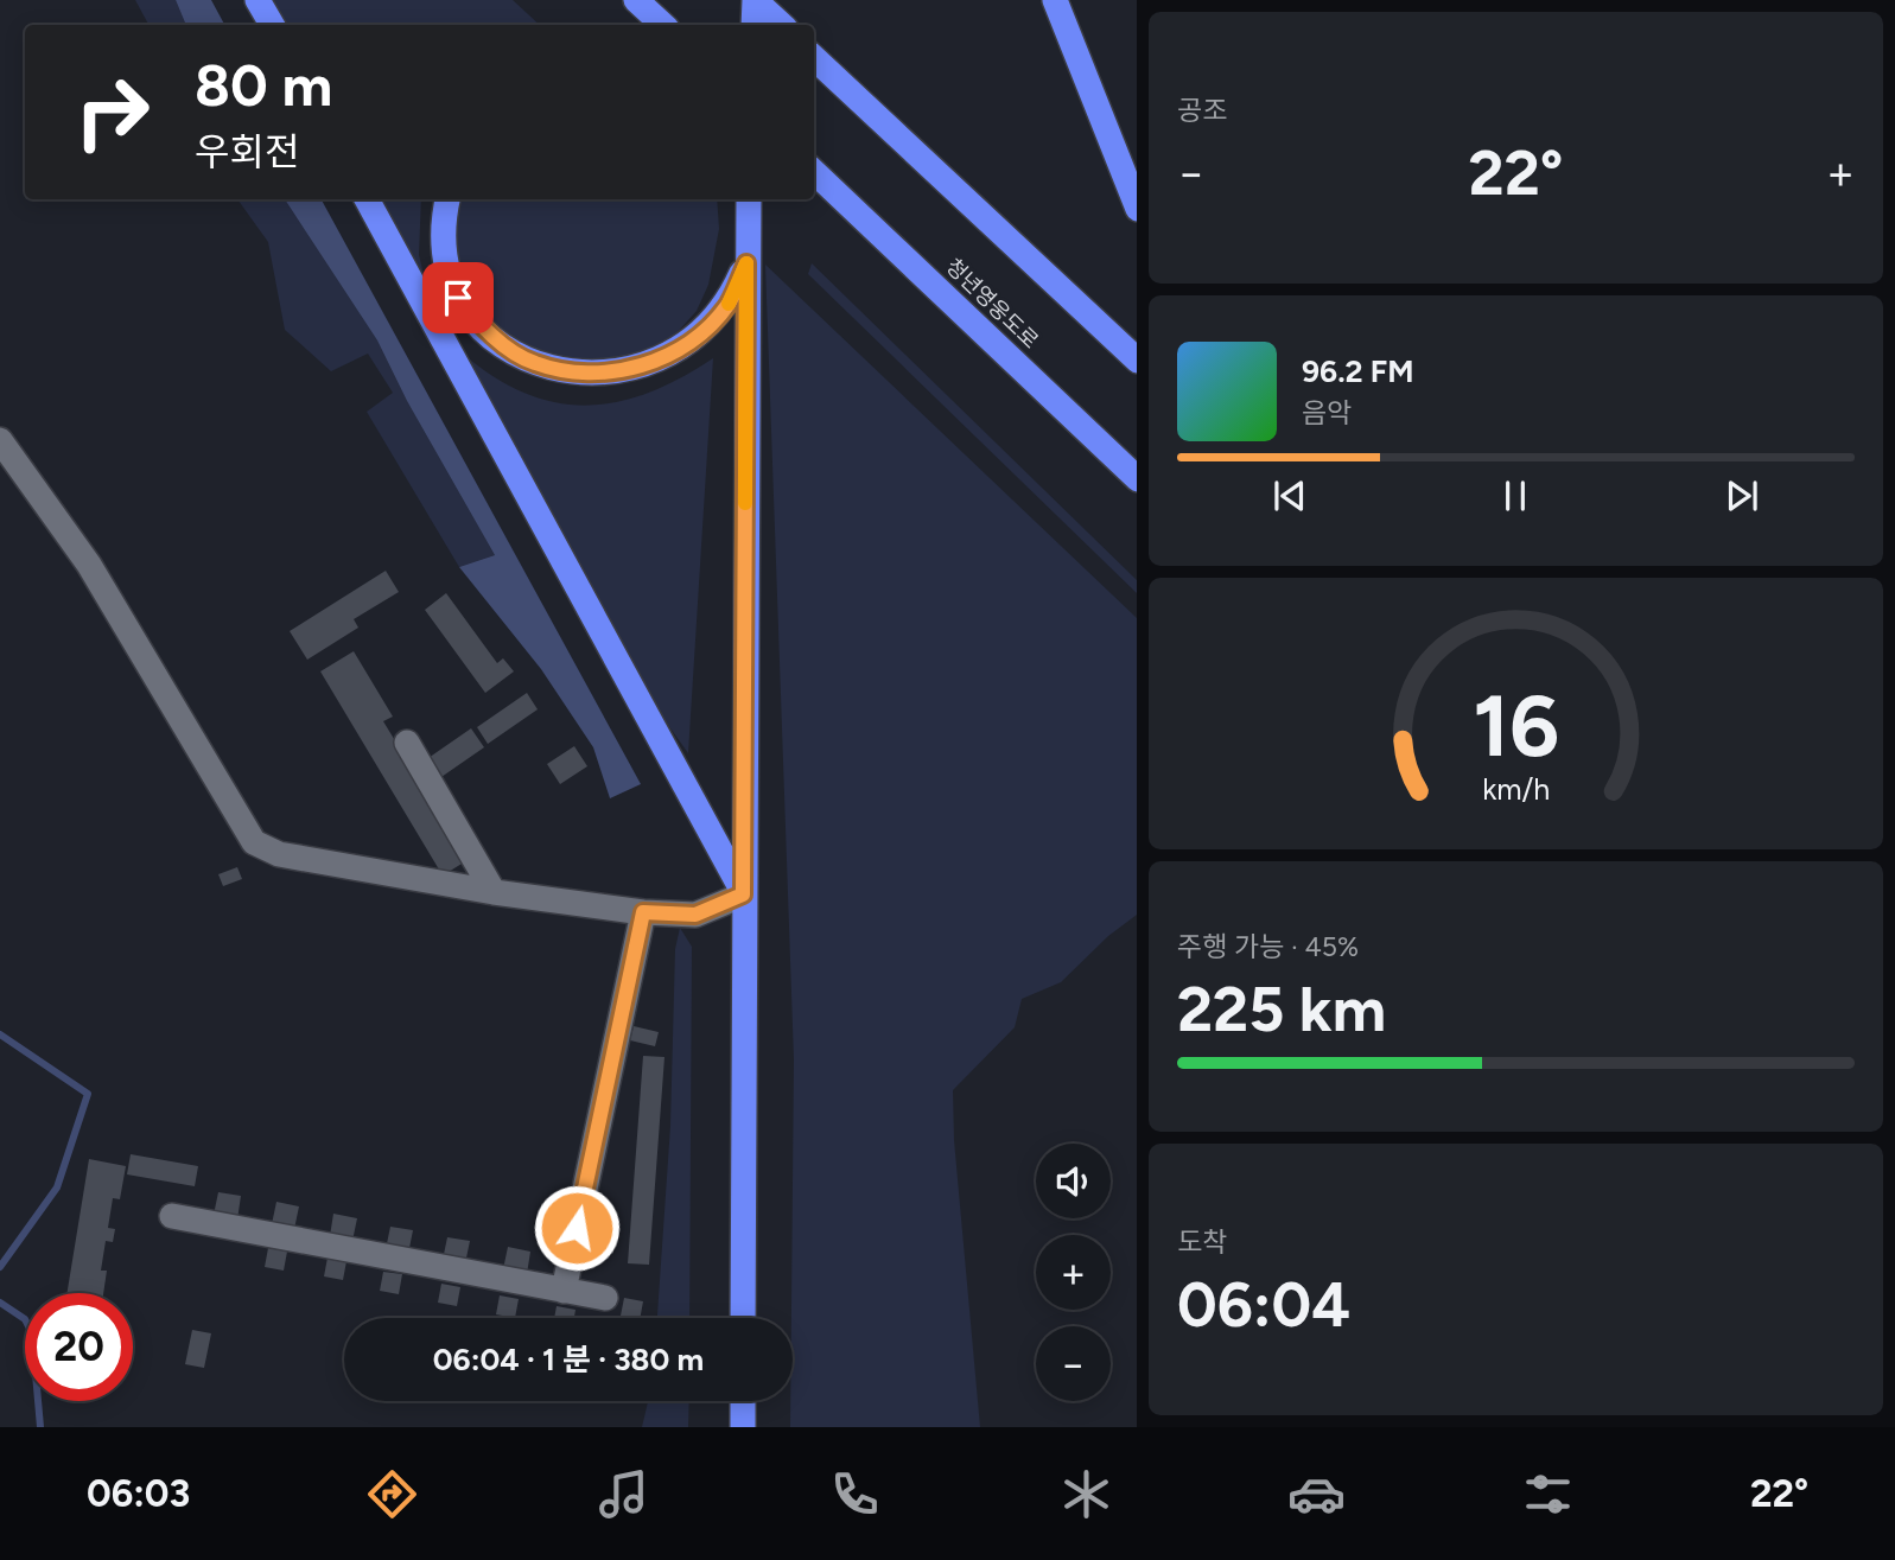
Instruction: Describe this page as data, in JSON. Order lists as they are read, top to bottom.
{
  "streets": {
    "highway": ["청년영웅도로"]
  },
  "page": {
    "tile": [
      "공조",
      ["주행 가능 · 45%", "225 km"],
      ["도착", "06:04"]
    ],
    "turn": ["80 m", "우회전"],
    "heat": ["−", "22°", "+"],
    "song": ["96.2 FM", "음악"],
    "map_buttons": ["+", "−"],
    "limit": "20",
    "trip": "06:04 · 1 분 · 380 m",
    "tabs": ["06:03", "22°"],
    "gauge": ["16", "km/h"]
  }
}
